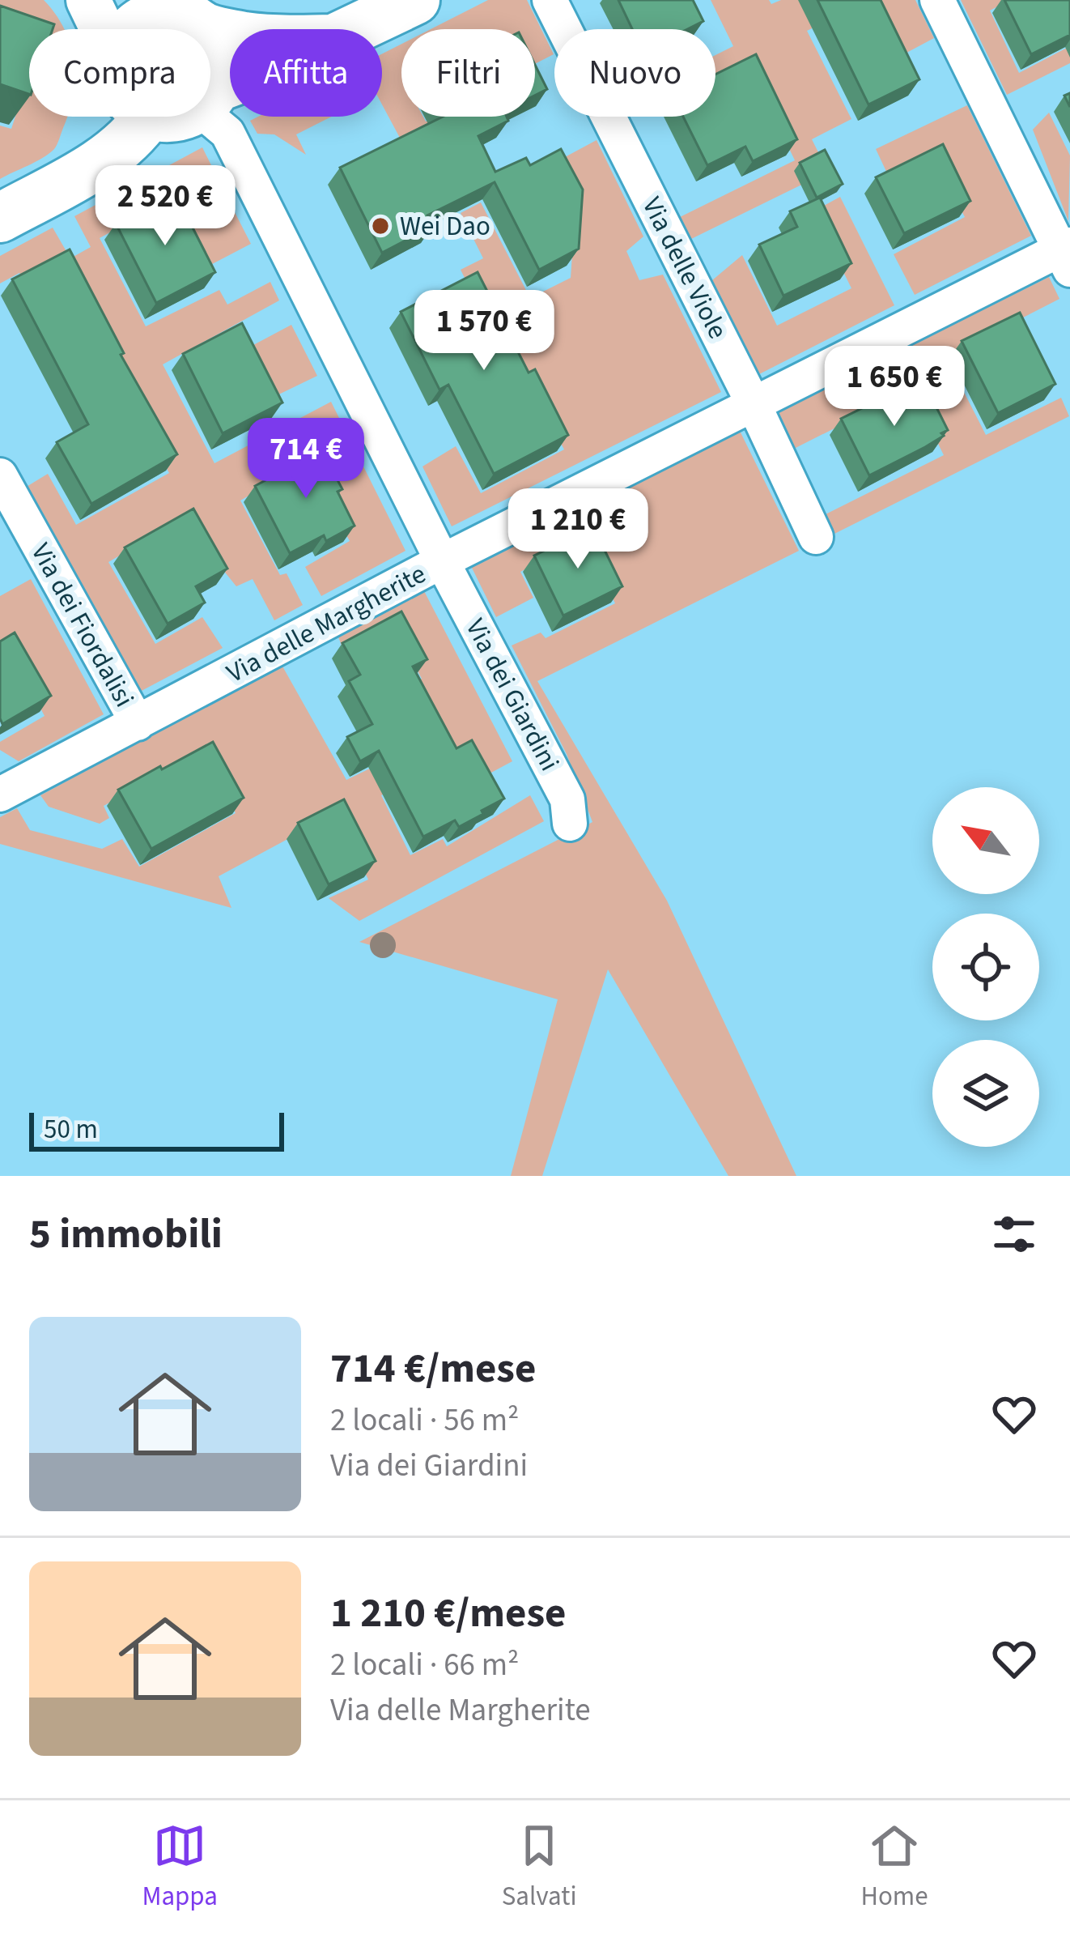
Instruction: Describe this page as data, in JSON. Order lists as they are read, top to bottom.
{
  "streets": {
    "street": [
      "Via delle Viole",
      "Via delle Margherite",
      "Via dei Fiordalisi",
      "Via dei Giardini"
    ]
  },
  "crossings": [
    ["Via delle Viole", "Via delle Margherite"],
    ["Via delle Margherite", "Via dei Fiordalisi"],
    ["Via delle Margherite", "Via dei Giardini"]
  ],
  "places": ["Wei Dao"],
  "scale_bar": "50 m",
  "north": "top left",
  "page": {
    "chip": [
      "Compra",
      "Affitta",
      "Filtri",
      "Nuovo"
    ],
    "price": [
      "2 520 €",
      "1 570 €",
      "1 650 €",
      "714 €",
      "1 210 €"
    ],
    "scale": "50 m",
    "heading": "5 immobili",
    "list": [
      {
        "name": "714 €/mese",
        "note": "2 locali · 56 m² · Via dei Giardini"
      },
      {
        "name": "1 210 €/mese",
        "note": "2 locali · 66 m² · Via delle Margherite"
      }
    ],
    "tabs": ["Mappa", "Salvati", "Home"]
  }
}
